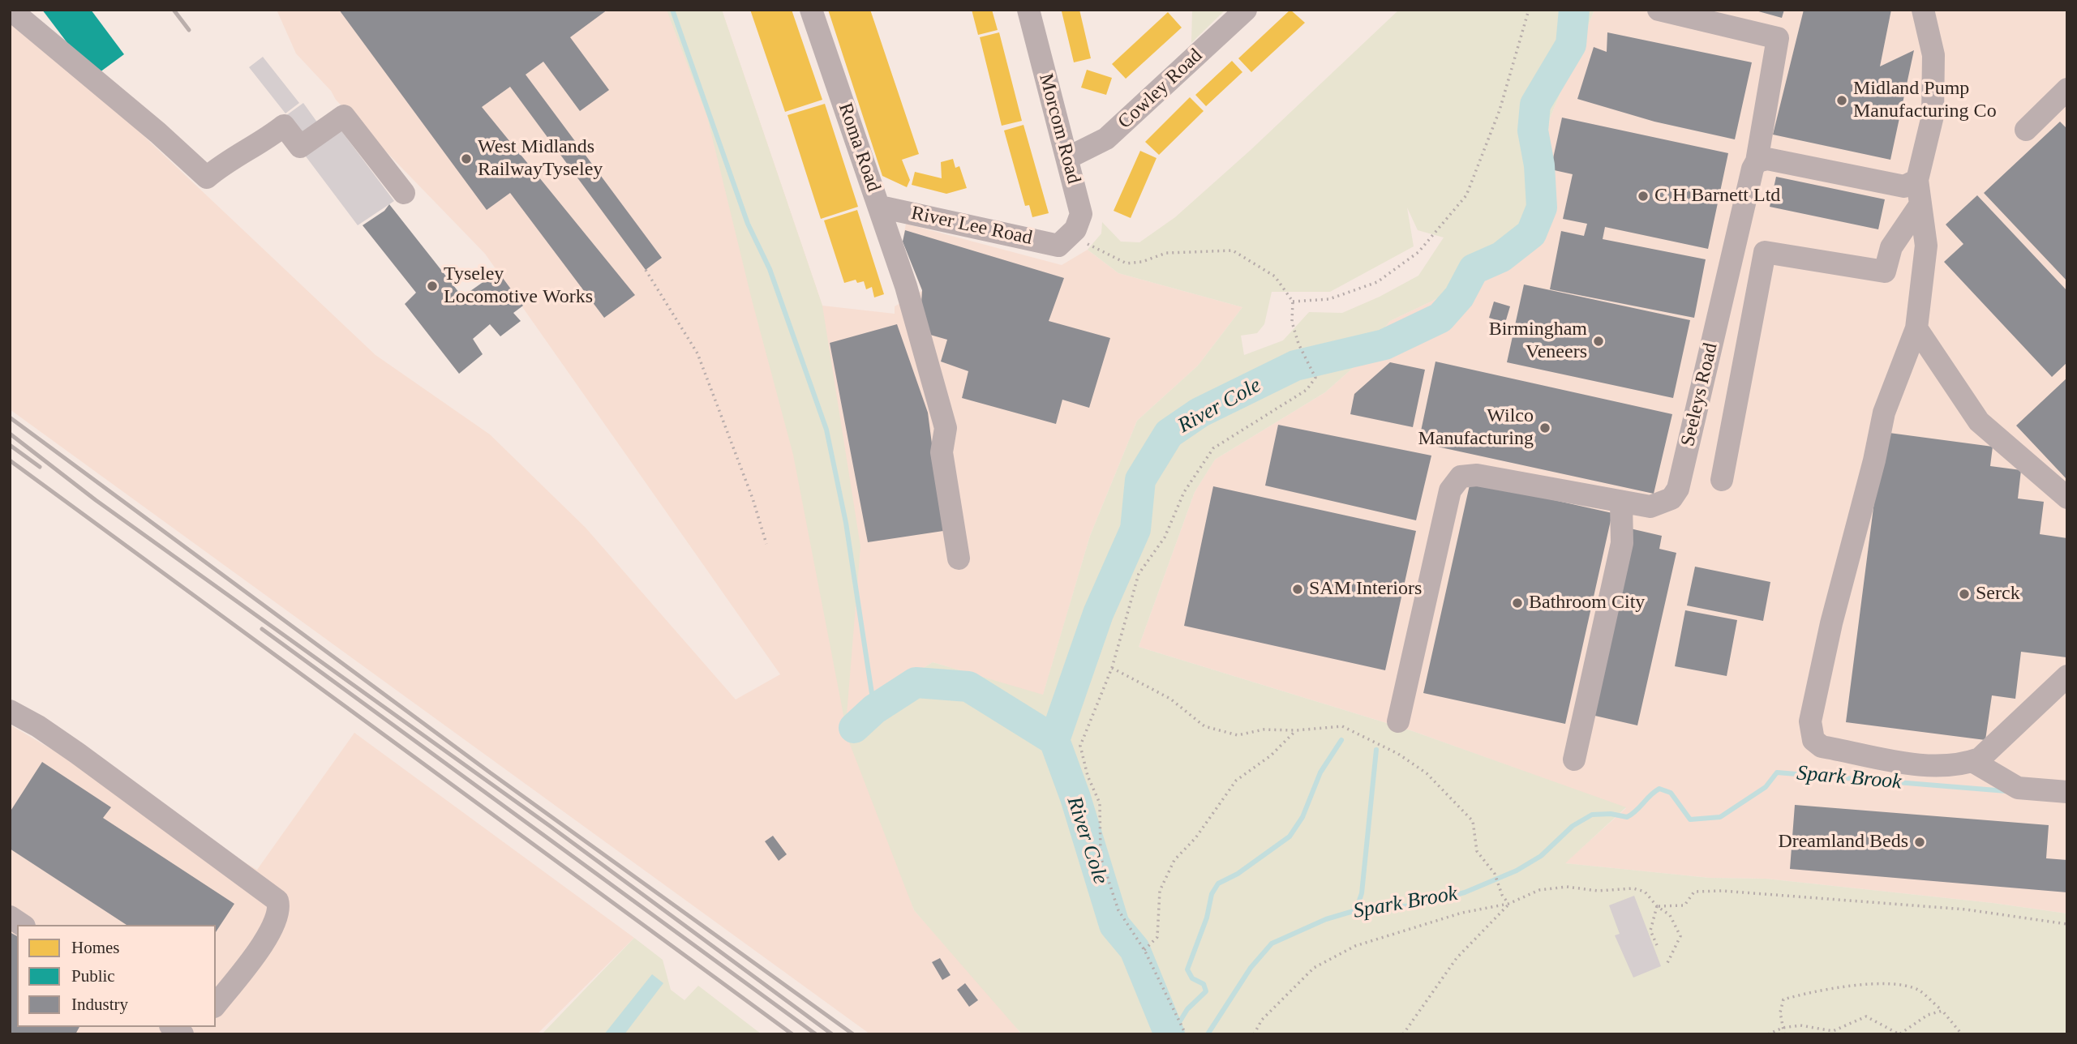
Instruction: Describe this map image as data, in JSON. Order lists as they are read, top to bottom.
{
  "streets": {
    "street": [
      "Cowley Road",
      "Morcom Road",
      "Roma Road",
      "River Lee Road",
      "Seeleys Road"
    ]
  },
  "crossings": [
    ["Cowley Road", "Morcom Road"],
    ["Morcom Road", "River Lee Road"],
    ["Roma Road", "River Lee Road"]
  ],
  "water": ["River Cole", "Spark Brook"],
  "places": [
    "Midland Pump Manufacturing Co",
    "West Midlands RailwayTyseley",
    "C H Barnett Ltd",
    "Tyseley Locomotive Works",
    "Birmingham Veneers",
    "Wilco Manufacturing",
    "SAM Interiors",
    "Serck",
    "Bathroom City",
    "Dreamland Beds"
  ],
  "legend": ["Homes", "Public", "Industry"]
}
